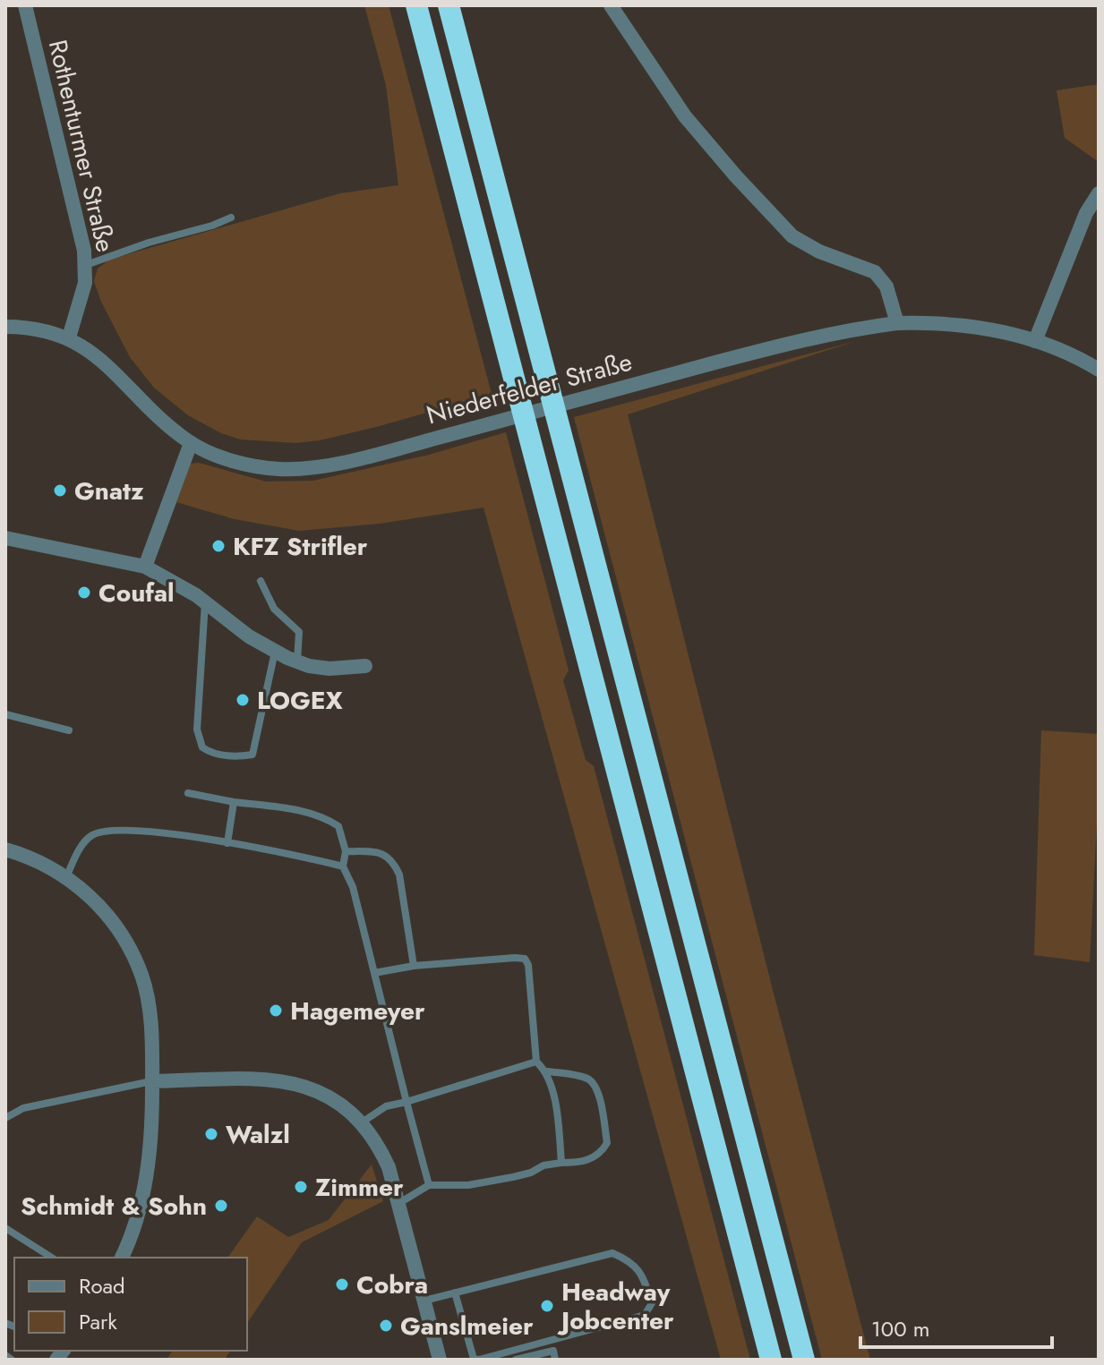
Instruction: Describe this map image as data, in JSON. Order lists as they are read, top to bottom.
{
  "streets": {
    "street": ["Rothenturmer Straße", "Niederfelder Straße"]
  },
  "crossings": [
    ["Rothenturmer Straße", "Niederfelder Straße"]
  ],
  "places": [
    "Gnatz",
    "KFZ Strifler",
    "Coufal",
    "LOGEX",
    "Hagemeyer",
    "Walzl",
    "Zimmer",
    "Schmidt & Sohn",
    "Cobra",
    "Headway Jobcenter",
    "Ganslmeier"
  ],
  "legend": ["Road", "Park"],
  "scale_bar": "100 m"
}
